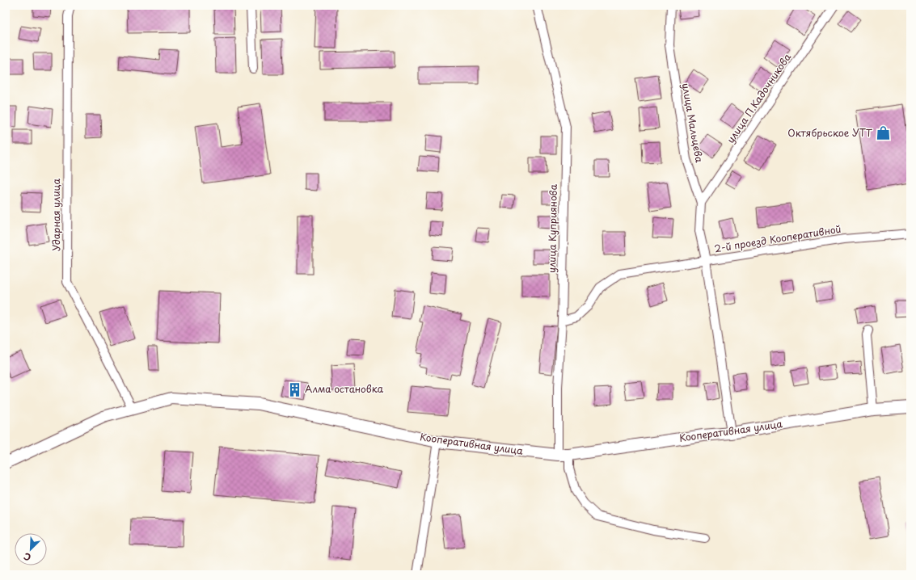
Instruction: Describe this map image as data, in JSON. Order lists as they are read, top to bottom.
{
  "streets": {
    "main road": ["Кооперативная улица"],
    "street": [
      "улица П.Кадочникова",
      "улица Мальцева",
      "Ударная улица",
      "улица Куприянова",
      "2-й проезд Кооперативной"
    ]
  },
  "crossings": [
    ["улица П.Кадочникова", "улица Мальцева"],
    ["улица Мальцева", "2-й проезд Кооперативной"],
    ["Ударная улица", "Кооперативная улица"],
    ["улица Куприянова", "Кооперативная улица"],
    ["2-й проезд Кооперативной", "Кооперативная улица"]
  ],
  "places": {
    "shop": ["Октябрьское УТТ"],
    "building": ["Алма остановка"]
  },
  "north": "bottom left"
}
